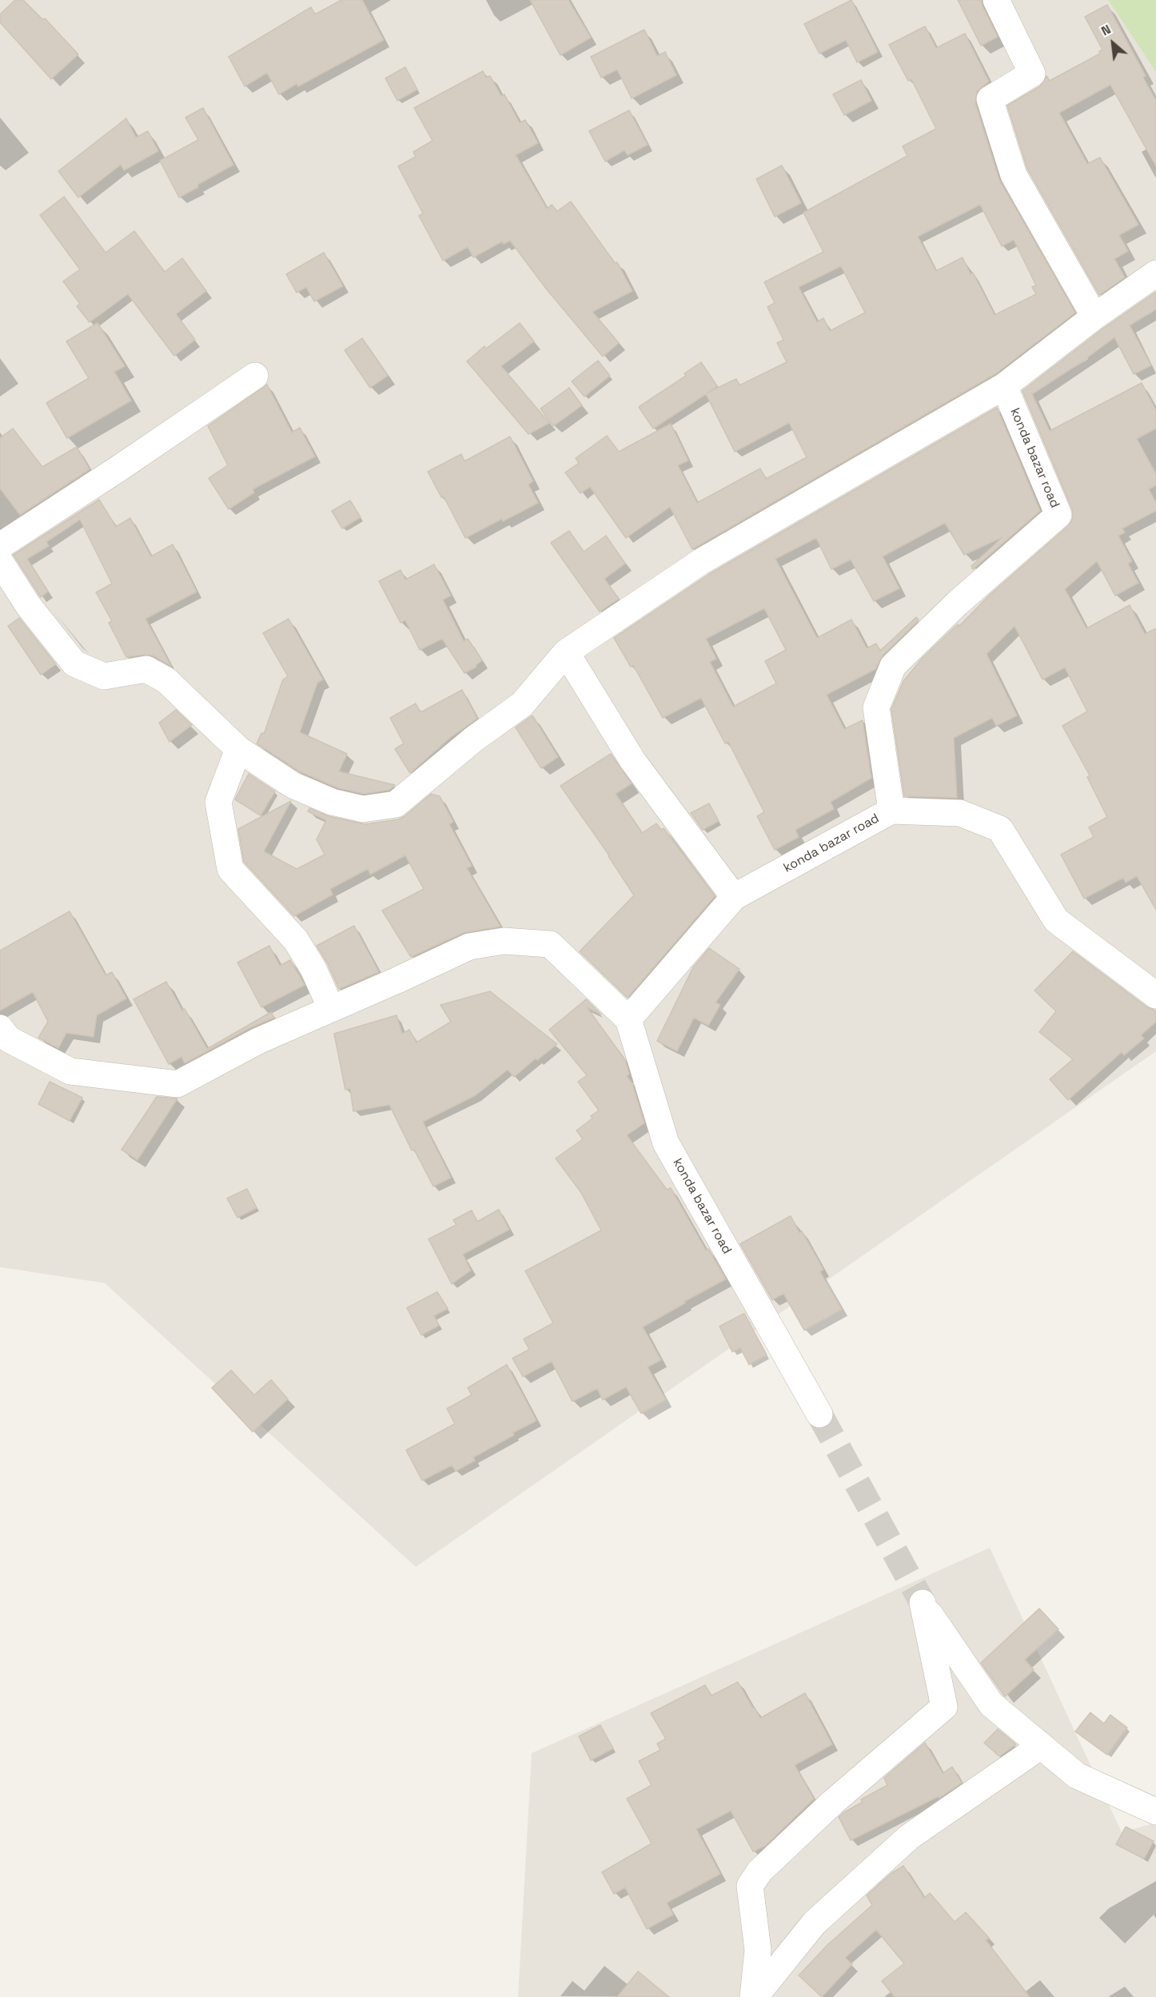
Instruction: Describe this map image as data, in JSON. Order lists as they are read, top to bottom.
{
  "streets": {
    "street": ["konda bazar road"]
  },
  "north": "top left"
}
